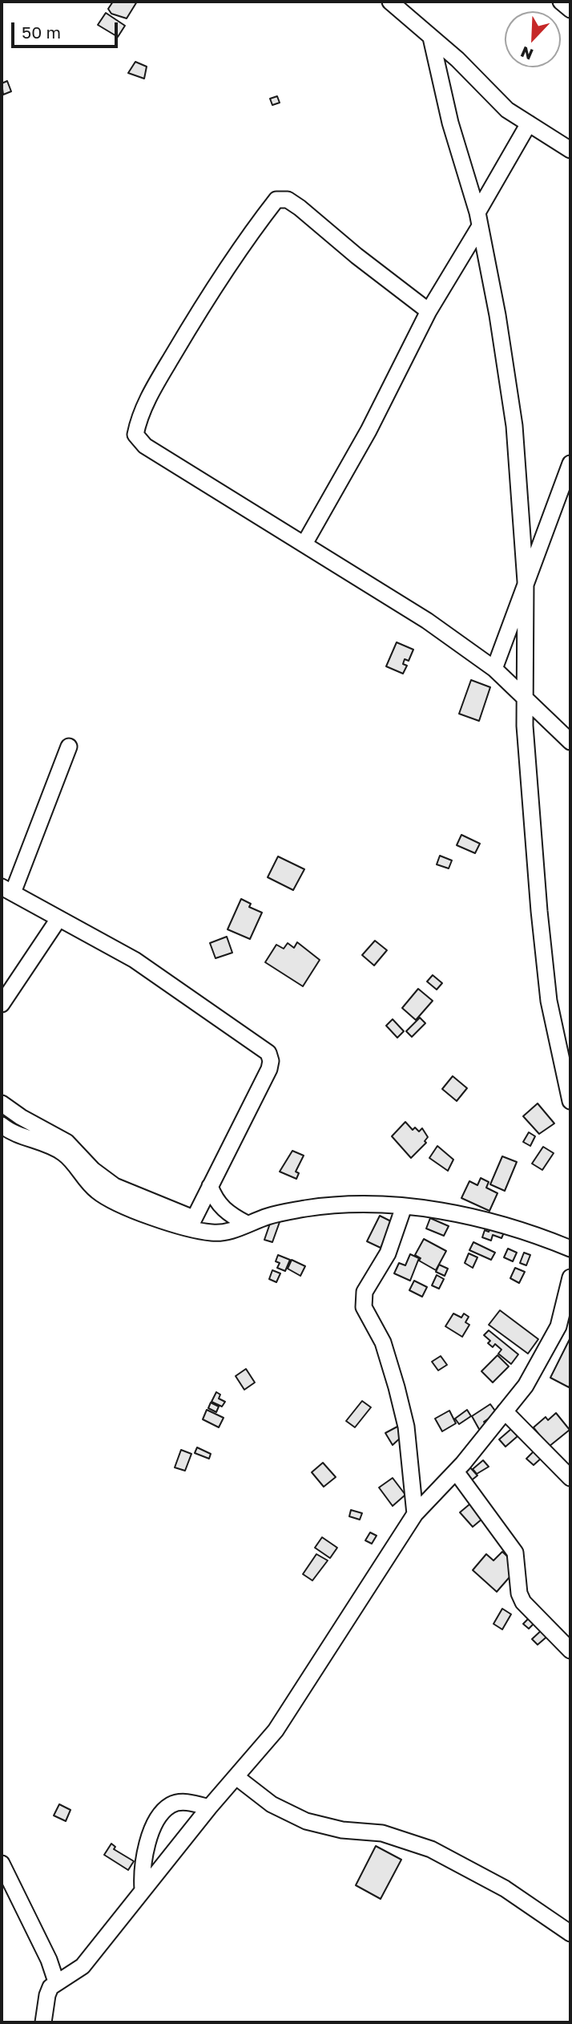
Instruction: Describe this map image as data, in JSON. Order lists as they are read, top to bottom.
{
  "scale_bar": "50 m",
  "north": "bottom left"
}
